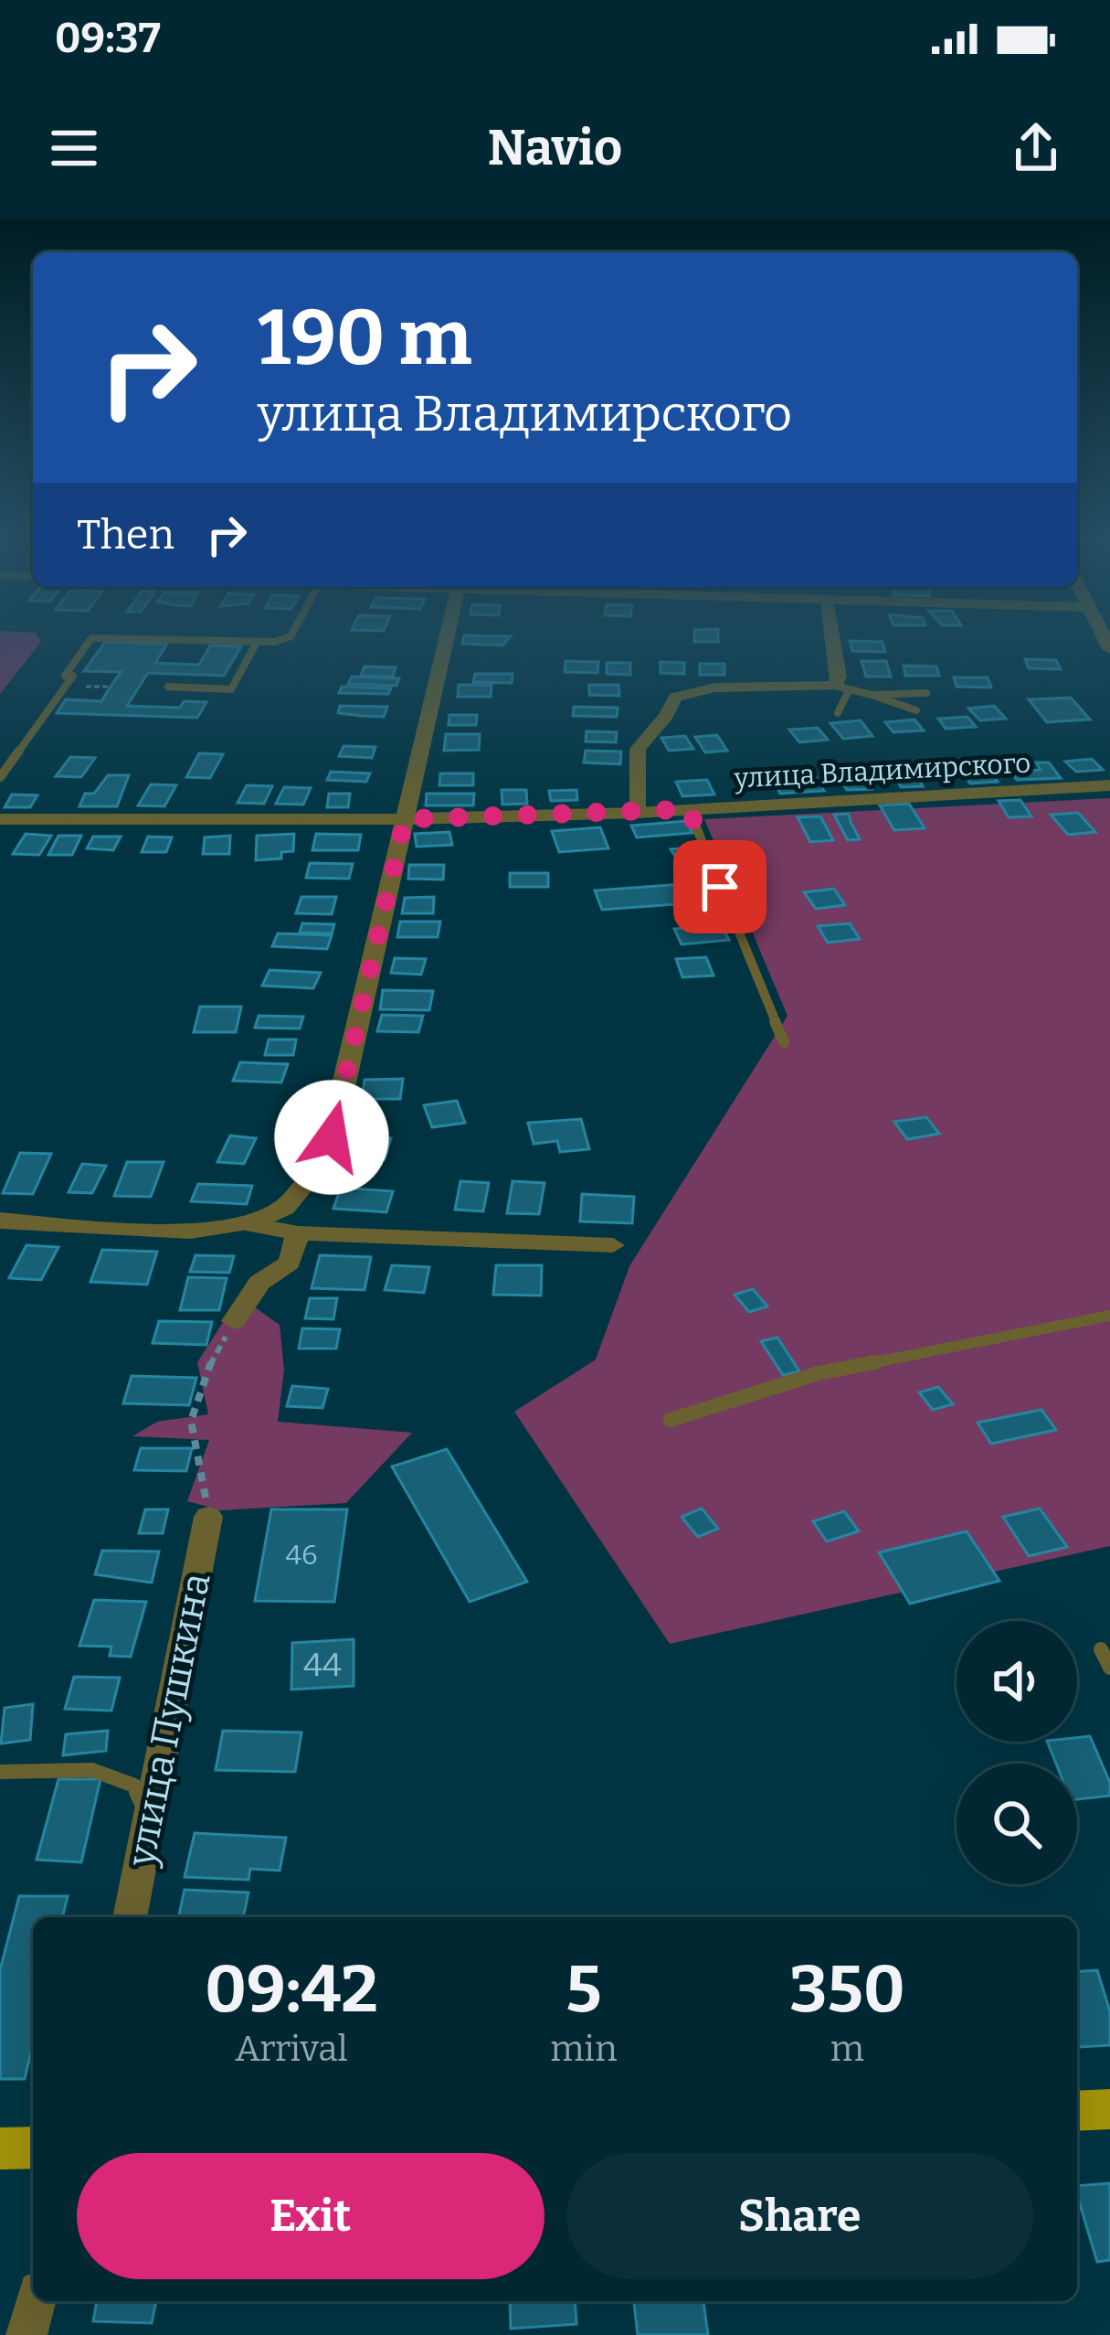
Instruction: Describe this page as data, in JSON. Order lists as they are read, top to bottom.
{
  "streets": {
    "street": ["улица Владимирского", "улица Пушкина"]
  },
  "house_numbers": ["46", "44"],
  "page": {
    "status": "09:37",
    "header": "Navio",
    "turn": ["190 m", "улица Владимирского"],
    "then": "Then",
    "eta": [
      "09:42",
      "Arrival",
      "5",
      "min",
      "350",
      "m"
    ],
    "buttons": ["Exit", "Share"]
  }
}
